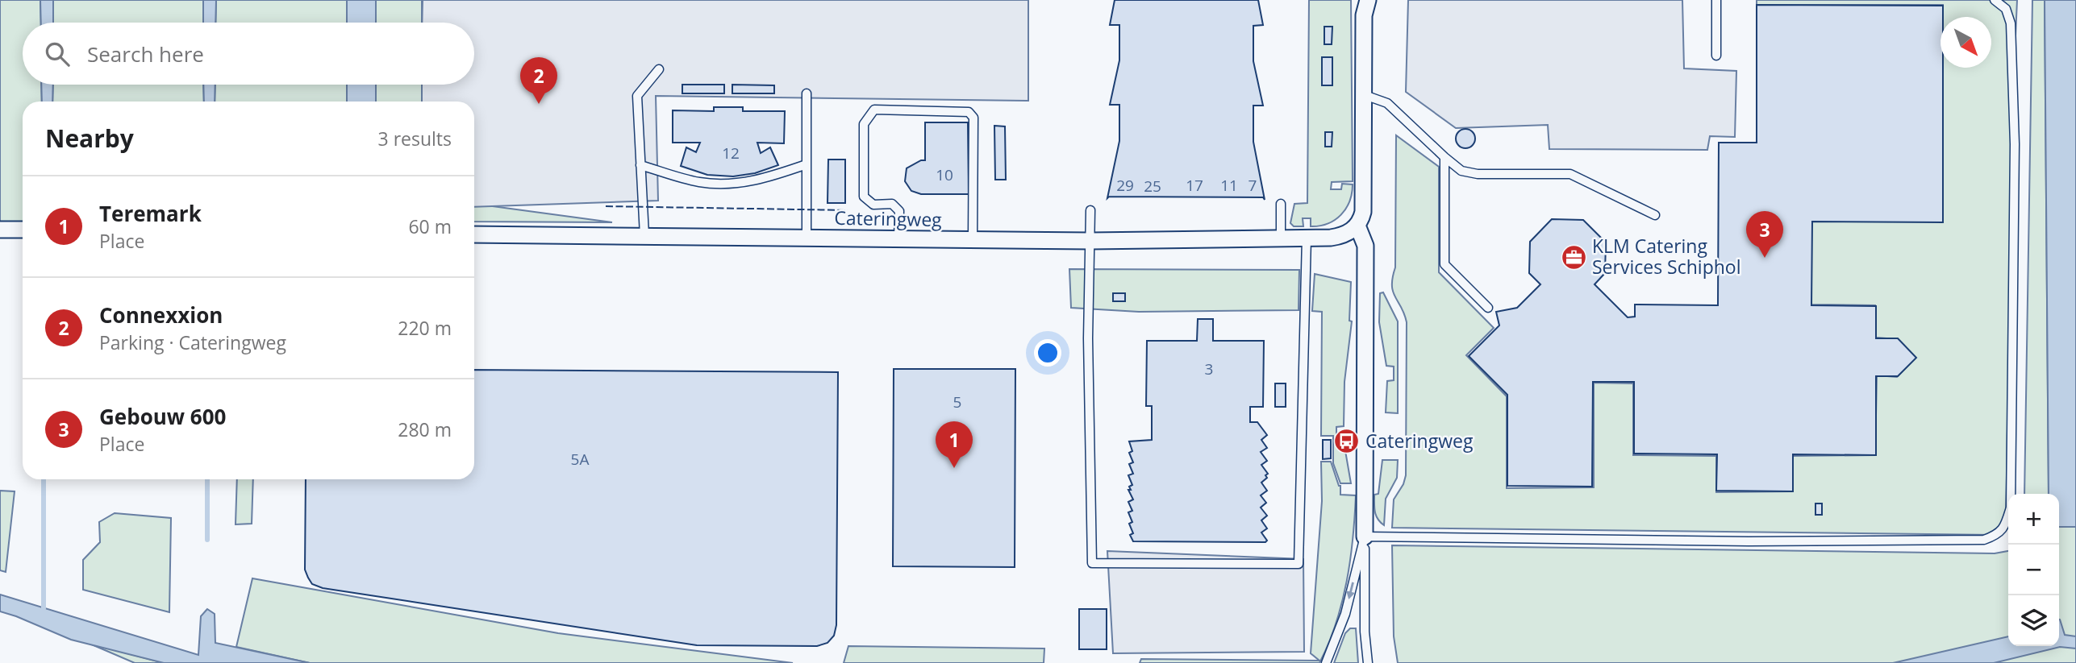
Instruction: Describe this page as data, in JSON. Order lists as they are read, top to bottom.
{
  "streets": {
    "street": ["Cateringweg"]
  },
  "places": {
    "office": ["KLM Catering Services Schiphol"],
    "bus stop": ["Cateringweg"]
  },
  "house_numbers": [
    "12",
    "10",
    "29",
    "17",
    "11",
    "7",
    "25",
    "3",
    "5",
    "5A"
  ],
  "north": "bottom right",
  "page": {
    "search": "Search here",
    "pins": ["2", "3", "1"],
    "heading": ["Nearby", "3 results"],
    "list": [
      {
        "mark": "1",
        "name": "Teremark",
        "note": "Place",
        "value": "60 m"
      },
      {
        "mark": "2",
        "name": "Connexxion",
        "note": "Parking · Cateringweg",
        "value": "220 m"
      },
      {
        "mark": "3",
        "name": "Gebouw 600",
        "note": "Place",
        "value": "280 m"
      }
    ],
    "map_buttons": ["+", "−"]
  }
}
